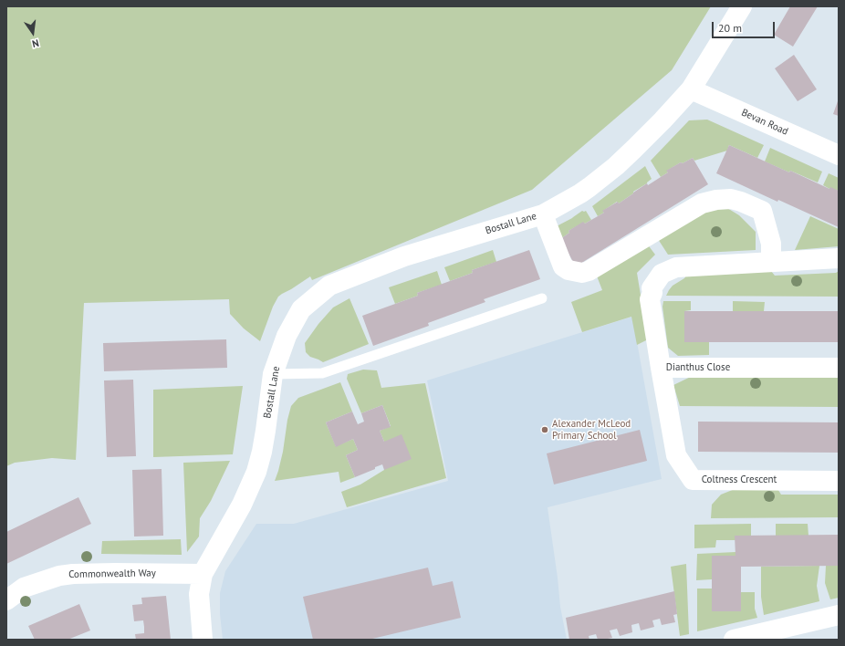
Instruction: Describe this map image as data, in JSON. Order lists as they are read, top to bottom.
{
  "streets": {
    "street": [
      "Bevan Road",
      "Bostall Lane",
      "Dianthus Close",
      "Coltness Crescent",
      "Commonwealth Way"
    ]
  },
  "crossings": [
    ["Bevan Road", "Bostall Lane"],
    ["Bostall Lane", "Dianthus Close"],
    ["Bostall Lane", "Commonwealth Way"],
    ["Dianthus Close", "Coltness Crescent"]
  ],
  "places": ["Alexander McLeod Primary School"],
  "scale_bar": "20 m",
  "north": "bottom"
}
